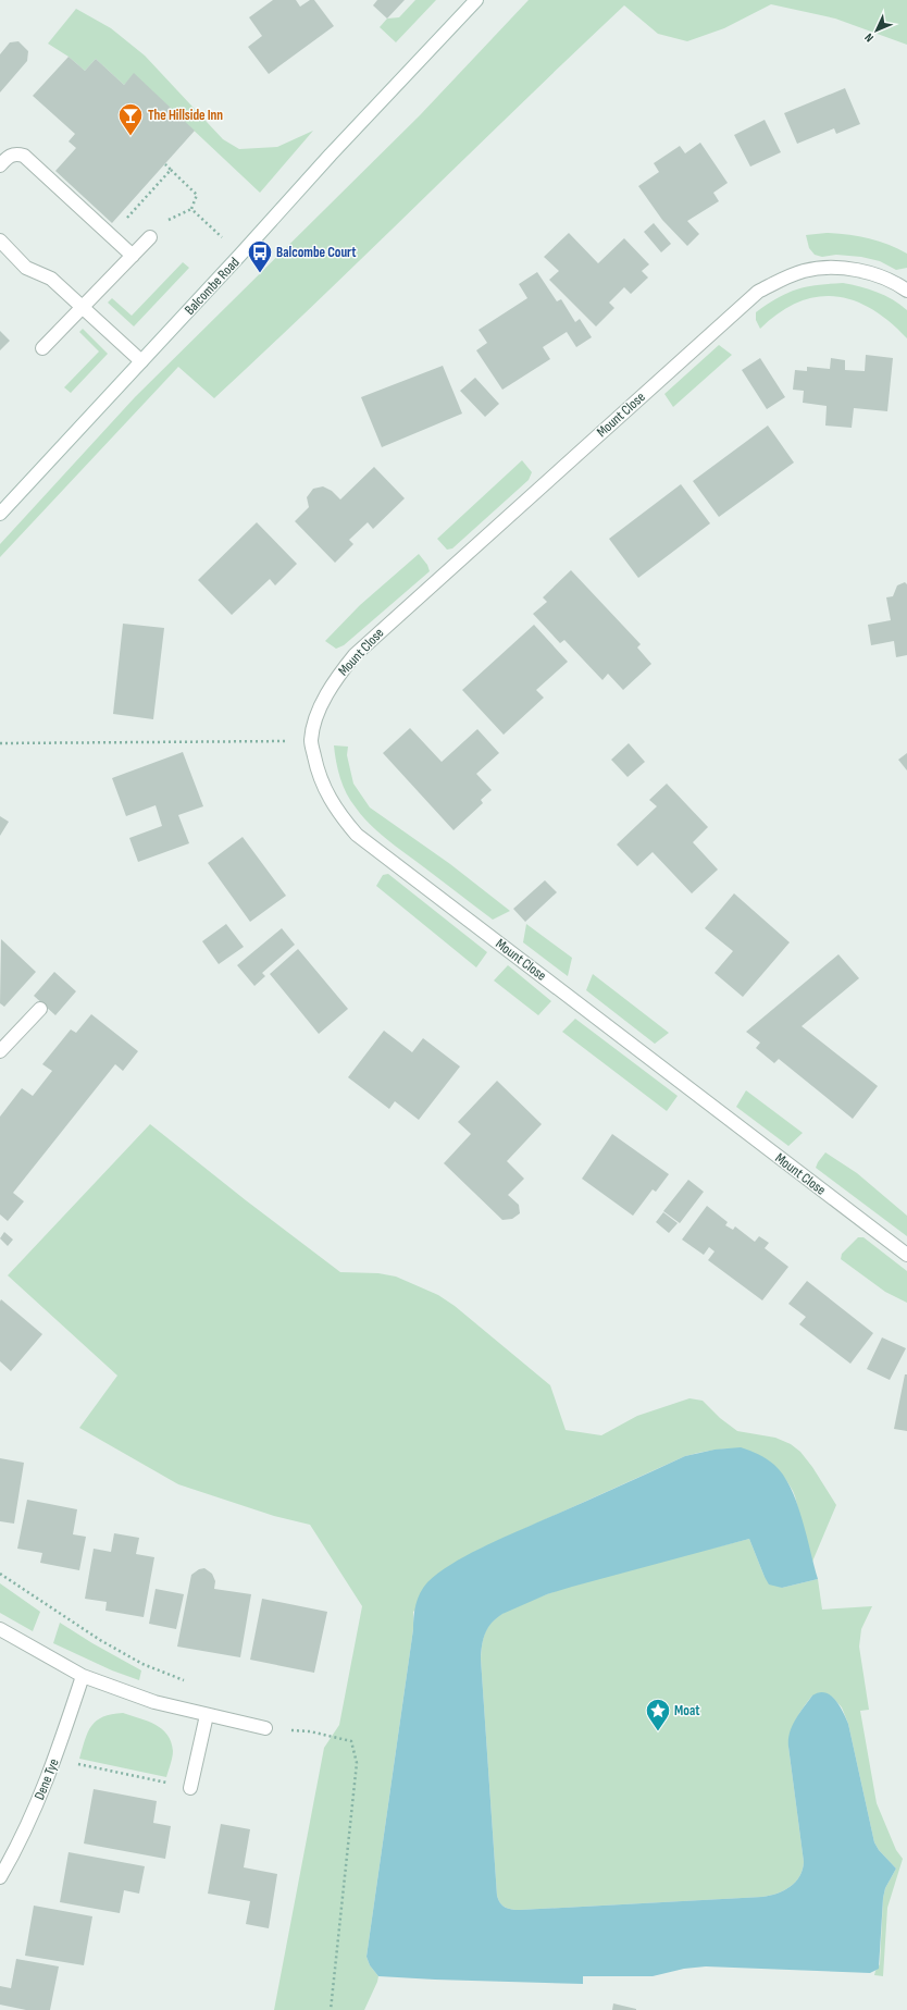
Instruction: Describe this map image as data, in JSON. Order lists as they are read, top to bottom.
{
  "streets": {
    "street": ["Balcombe Road", "Mount Close", "Dene Tye"]
  },
  "places": {
    "bar": ["The Hillside Inn"],
    "bus stop": ["Balcombe Court"],
    "place": ["Moat"]
  },
  "north": "bottom left"
}
